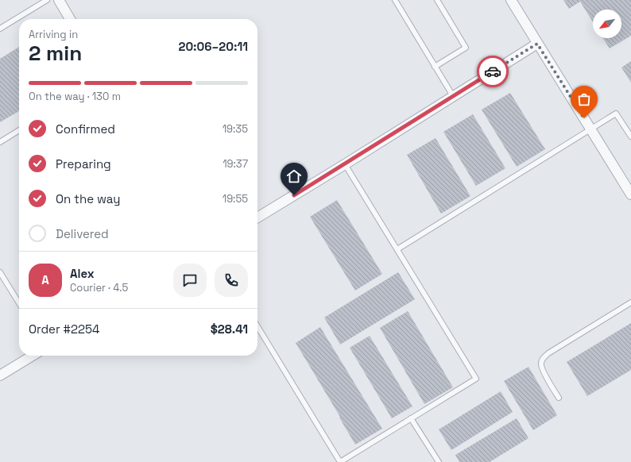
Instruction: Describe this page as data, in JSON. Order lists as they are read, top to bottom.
{
  "north": "bottom left",
  "page": {
    "heading": ["2 min", "Arriving in", "20:06–20:11"],
    "panel": [
      "Alex",
      "Courier · 4.5",
      "Order #2254",
      "$28.41"
    ],
    "bar": "On the way · 130 m",
    "list": [
      ["Confirmed", "19:35"],
      ["Preparing", "19:37"],
      ["On the way", "19:55"],
      "Delivered"
    ],
    "round": "A"
  }
}
